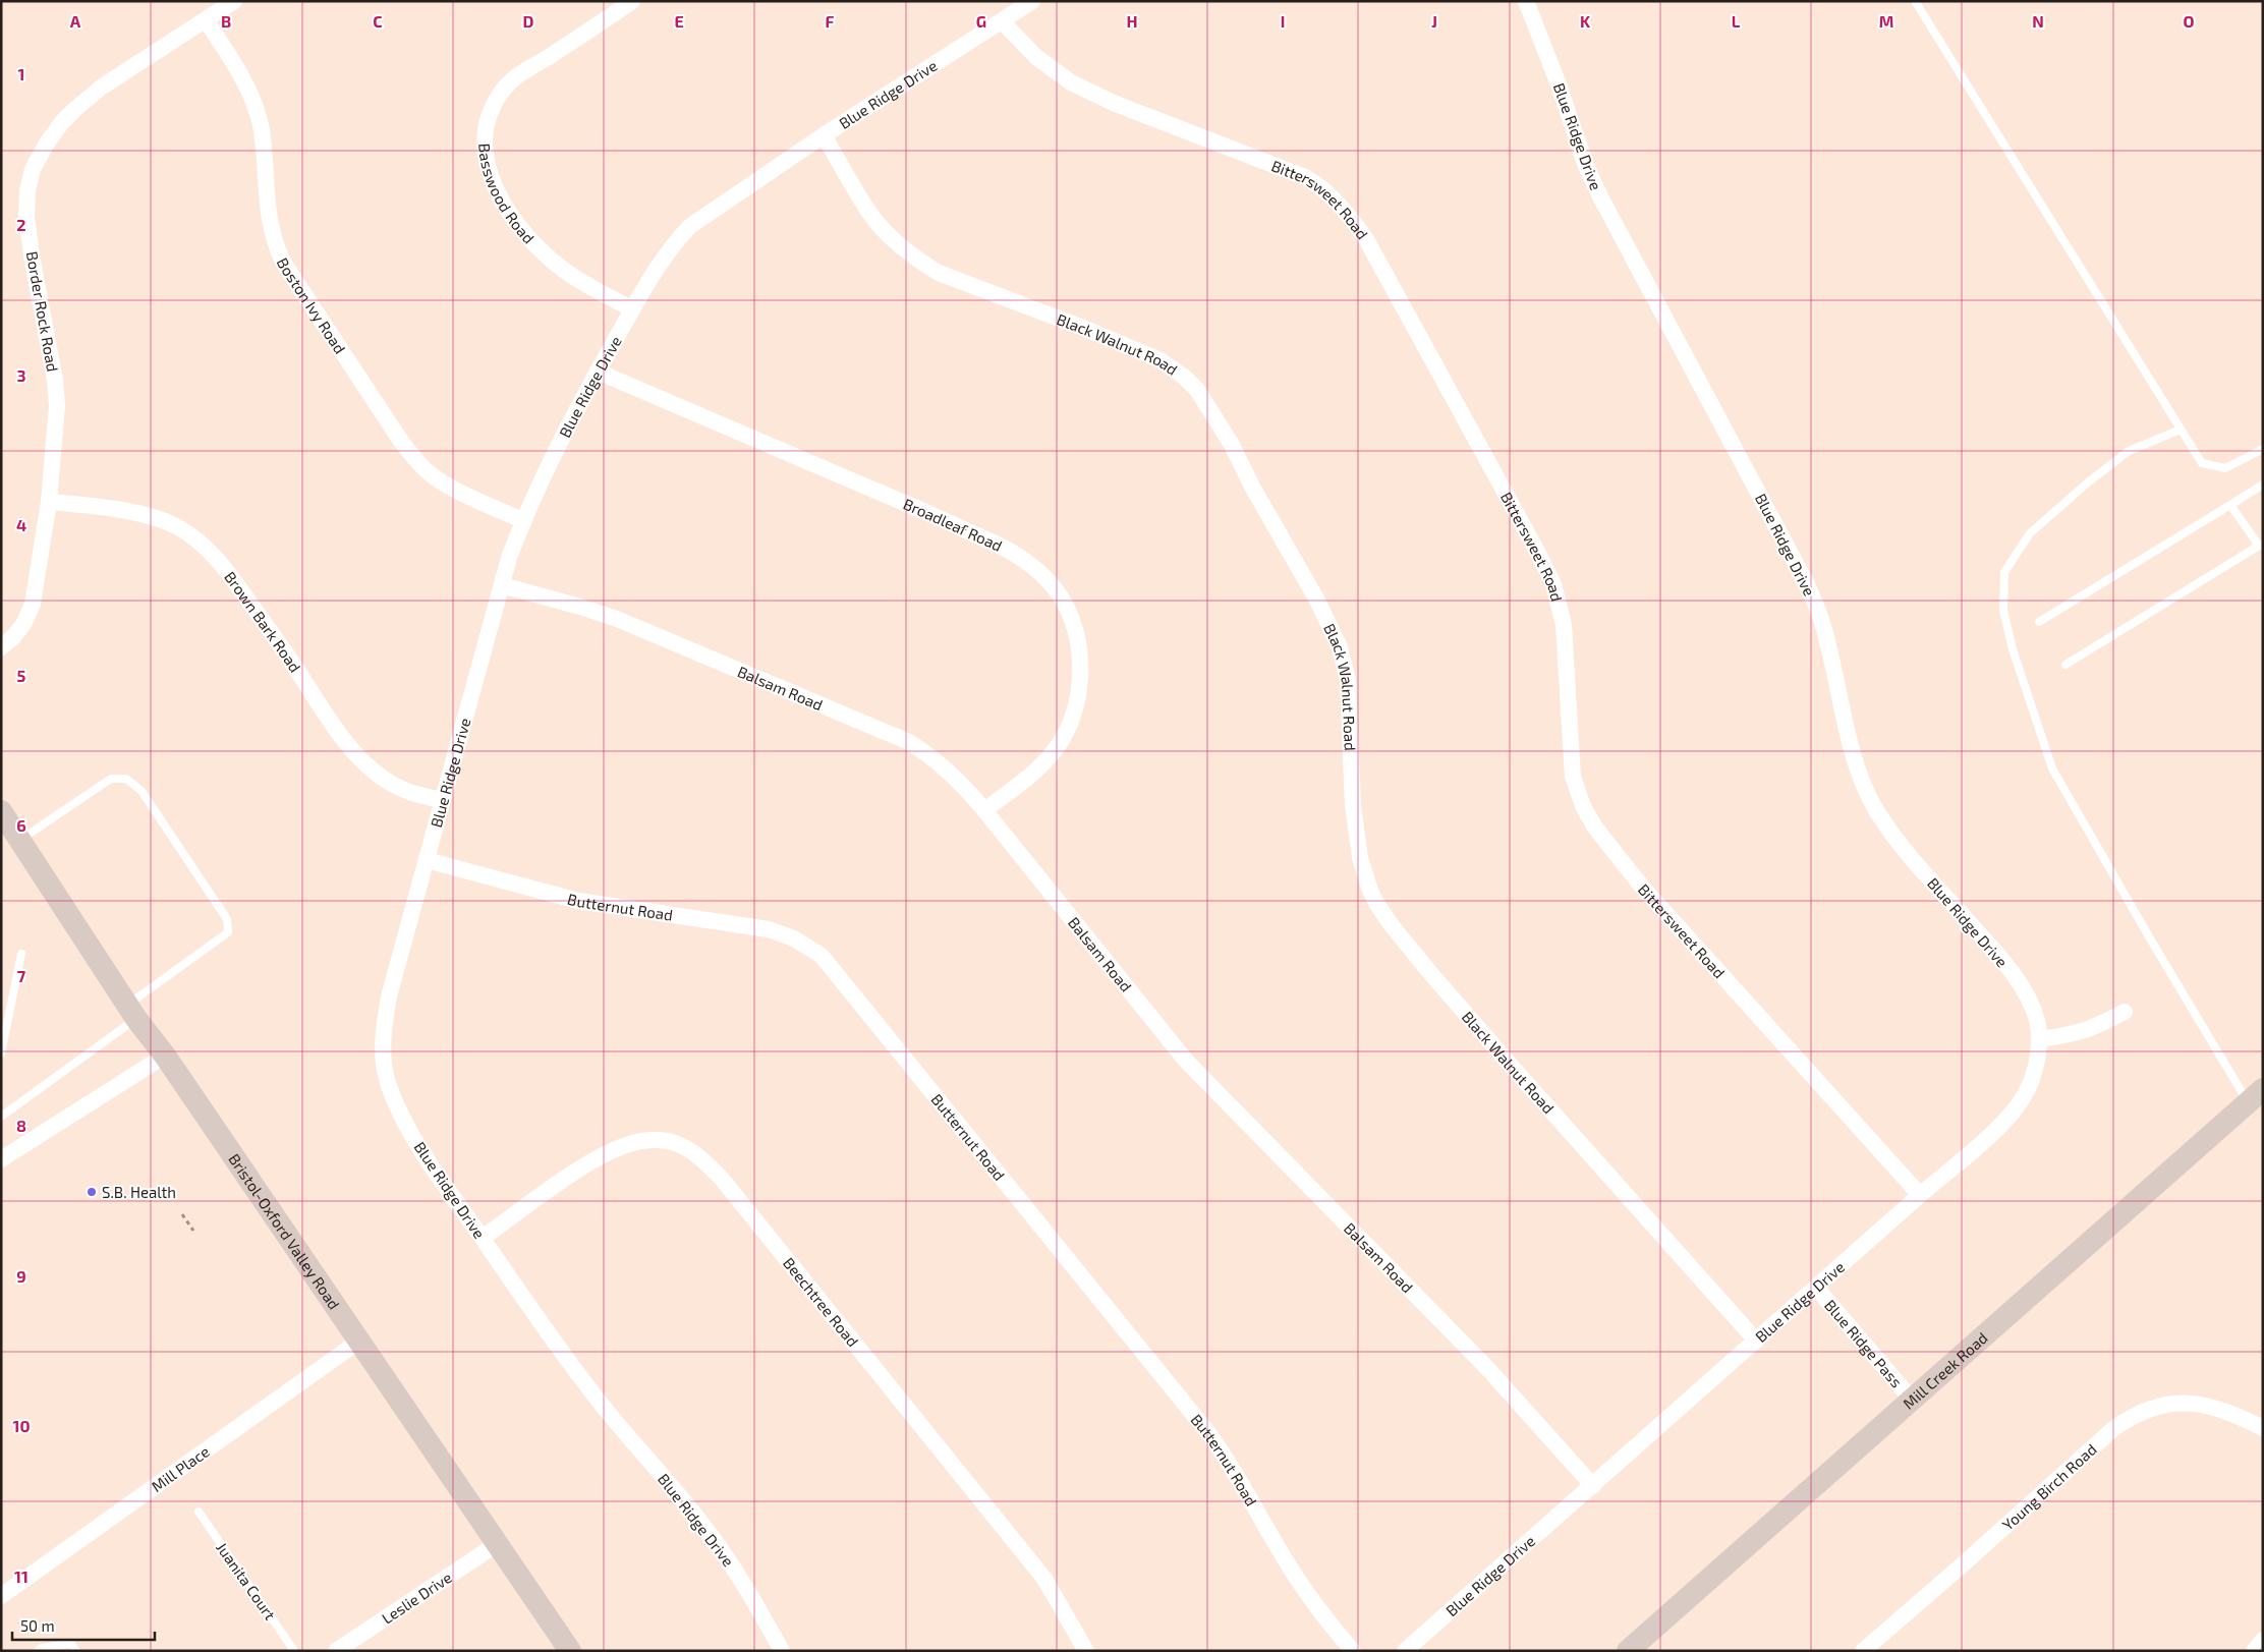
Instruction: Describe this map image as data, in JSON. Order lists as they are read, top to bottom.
{
  "streets": {
    "main road": ["Bristol-Oxford Valley Road", "Mill Creek Road"],
    "street": [
      "Blue Ridge Drive",
      "Basswood Road",
      "Bittersweet Road",
      "Boston Ivy Road",
      "Border Rock Road",
      "Black Walnut Road",
      "Broadleaf Road",
      "Brown Bark Road",
      "Balsam Road",
      "Butternut Road",
      "Beechtree Road",
      "Blue Ridge Pass",
      "Mill Place",
      "Young Birch Road",
      "Leslie Drive"
    ],
    "lane": ["Juanita Court"]
  },
  "crossings": [
    ["Blue Ridge Drive", "Basswood Road"],
    ["Blue Ridge Drive", "Bittersweet Road"],
    ["Blue Ridge Drive", "Boston Ivy Road"],
    ["Blue Ridge Drive", "Black Walnut Road"],
    ["Blue Ridge Drive", "Broadleaf Road"],
    ["Blue Ridge Drive", "Brown Bark Road"],
    ["Blue Ridge Drive", "Balsam Road"],
    ["Blue Ridge Drive", "Butternut Road"],
    ["Blue Ridge Drive", "Beechtree Road"],
    ["Blue Ridge Drive", "Blue Ridge Pass"],
    ["Boston Ivy Road", "Border Rock Road"],
    ["Border Rock Road", "Brown Bark Road"],
    ["Broadleaf Road", "Balsam Road"],
    ["Bristol-Oxford Valley Road", "Mill Place"],
    ["Bristol-Oxford Valley Road", "Leslie Drive"],
    ["Blue Ridge Pass", "Mill Creek Road"]
  ],
  "places": ["S.B. Health"],
  "scale_bar": "50 m",
  "grid": {
    "columns": [
      "A",
      "B",
      "C",
      "D",
      "E",
      "F",
      "G",
      "H",
      "I",
      "J",
      "K",
      "L",
      "M",
      "N",
      "O"
    ],
    "rows": [
      "1",
      "2",
      "3",
      "4",
      "5",
      "6",
      "7",
      "8",
      "9",
      "10",
      "11"
    ]
  }
}
